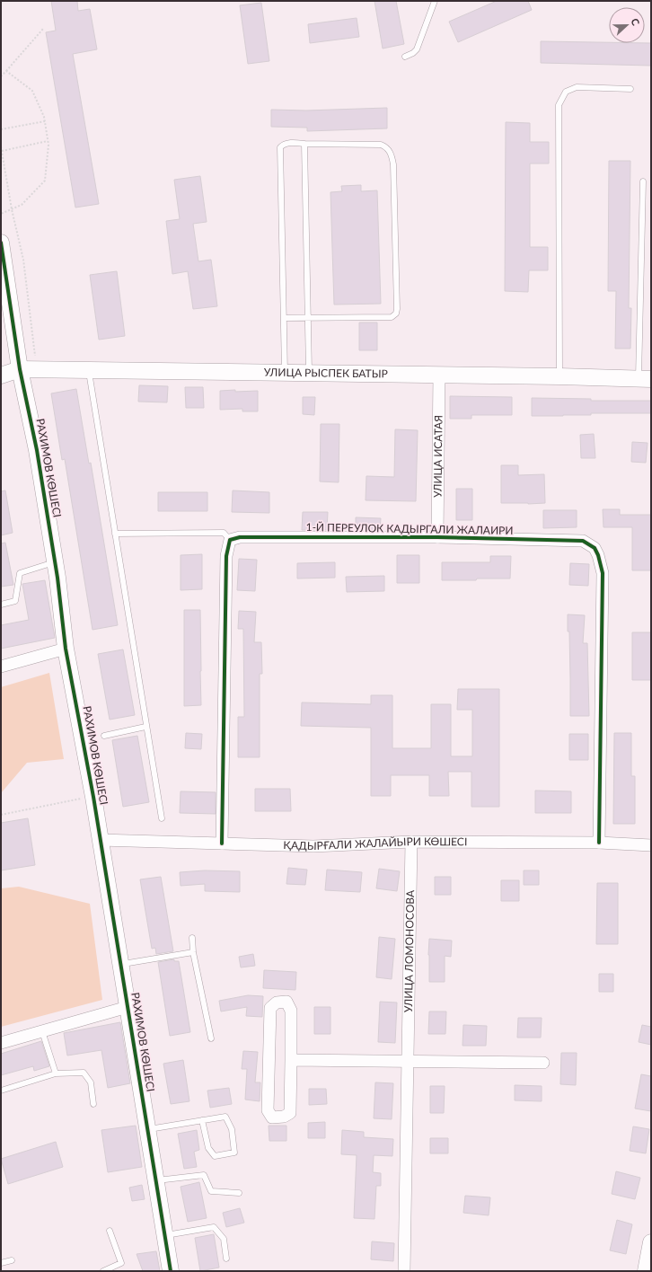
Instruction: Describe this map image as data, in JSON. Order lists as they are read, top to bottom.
{
  "streets": {
    "street": [
      "УЛИЦА РЫСПЕК БАТЫР",
      "УЛИЦА ИСАТАЯ",
      "РАХИМОВ КӨШЕСІ",
      "1-Й ПЕРЕУЛОК КАДЫРГАЛИ ЖАЛАИРИ",
      "ҚАДЫРҒАЛИ ЖАЛАЙЫРИ КӨШЕСІ",
      "УЛИЦА ЛОМОНОСОВА"
    ]
  },
  "crossings": [
    ["УЛИЦА РЫСПЕК БАТЫР", "УЛИЦА ИСАТАЯ"],
    ["УЛИЦА РЫСПЕК БАТЫР", "РАХИМОВ КӨШЕСІ"],
    ["УЛИЦА ИСАТАЯ", "1-Й ПЕРЕУЛОК КАДЫРГАЛИ ЖАЛАИРИ"],
    ["РАХИМОВ КӨШЕСІ", "ҚАДЫРҒАЛИ ЖАЛАЙЫРИ КӨШЕСІ"],
    ["1-Й ПЕРЕУЛОК КАДЫРГАЛИ ЖАЛАИРИ", "ҚАДЫРҒАЛИ ЖАЛАЙЫРИ КӨШЕСІ"],
    ["ҚАДЫРҒАЛИ ЖАЛАЙЫРИ КӨШЕСІ", "УЛИЦА ЛОМОНОСОВА"]
  ],
  "north": "right"
}
